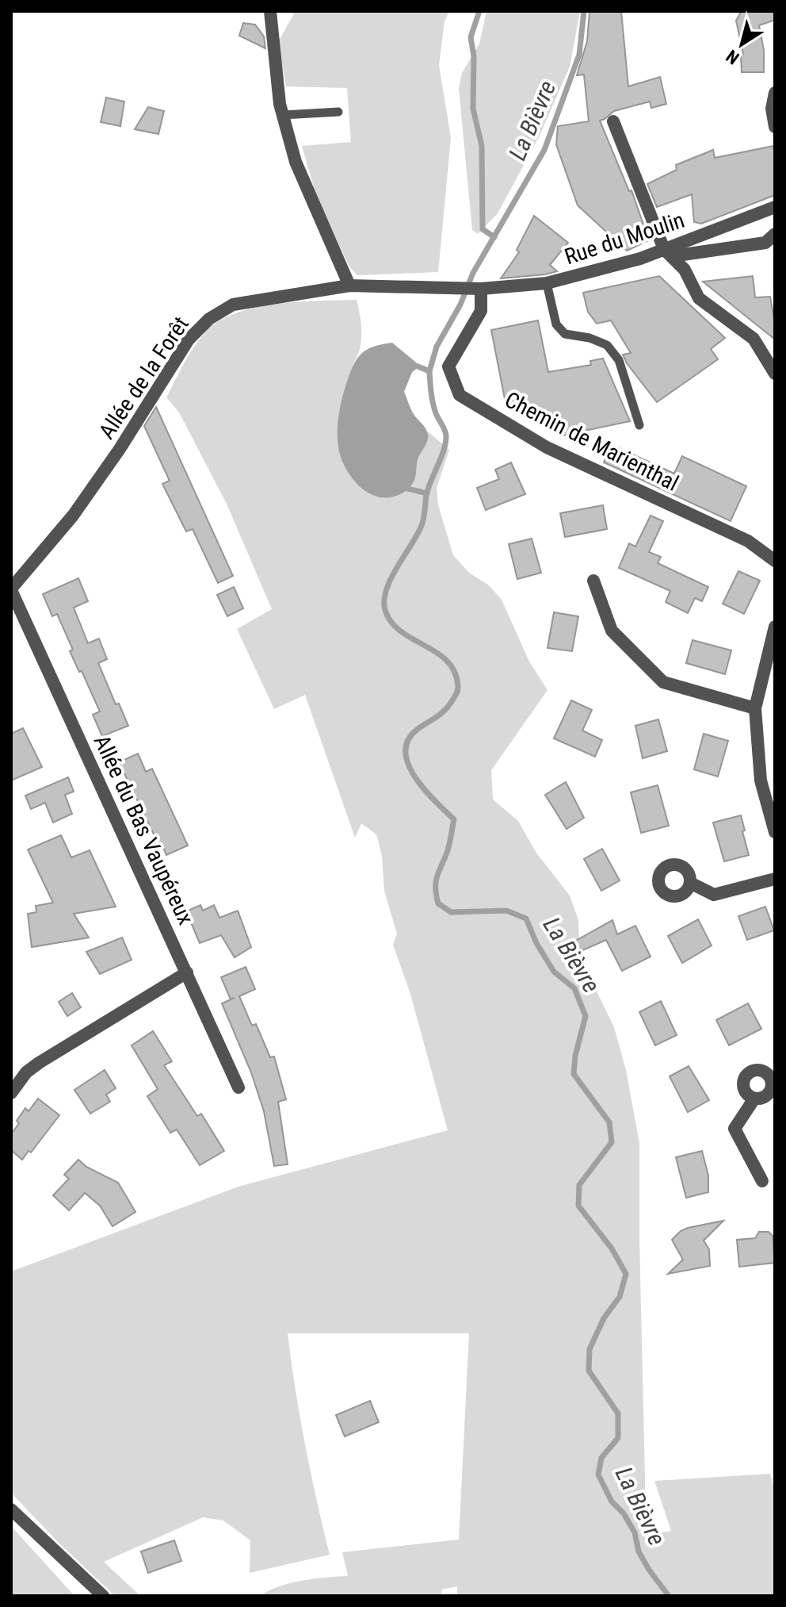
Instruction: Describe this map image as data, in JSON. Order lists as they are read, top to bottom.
{
  "streets": {
    "street": [
      "Rue du Moulin",
      "Allée de la Forêt",
      "Chemin de Marienthal",
      "Allée du Bas Vaupéreux"
    ]
  },
  "crossings": [
    ["Rue du Moulin", "Allée de la Forêt"],
    ["Rue du Moulin", "Chemin de Marienthal"],
    ["Allée de la Forêt", "Chemin de Marienthal"],
    ["Allée de la Forêt", "Allée du Bas Vaupéreux"]
  ],
  "water": ["La Bièvre"],
  "north": "bottom left"
}
